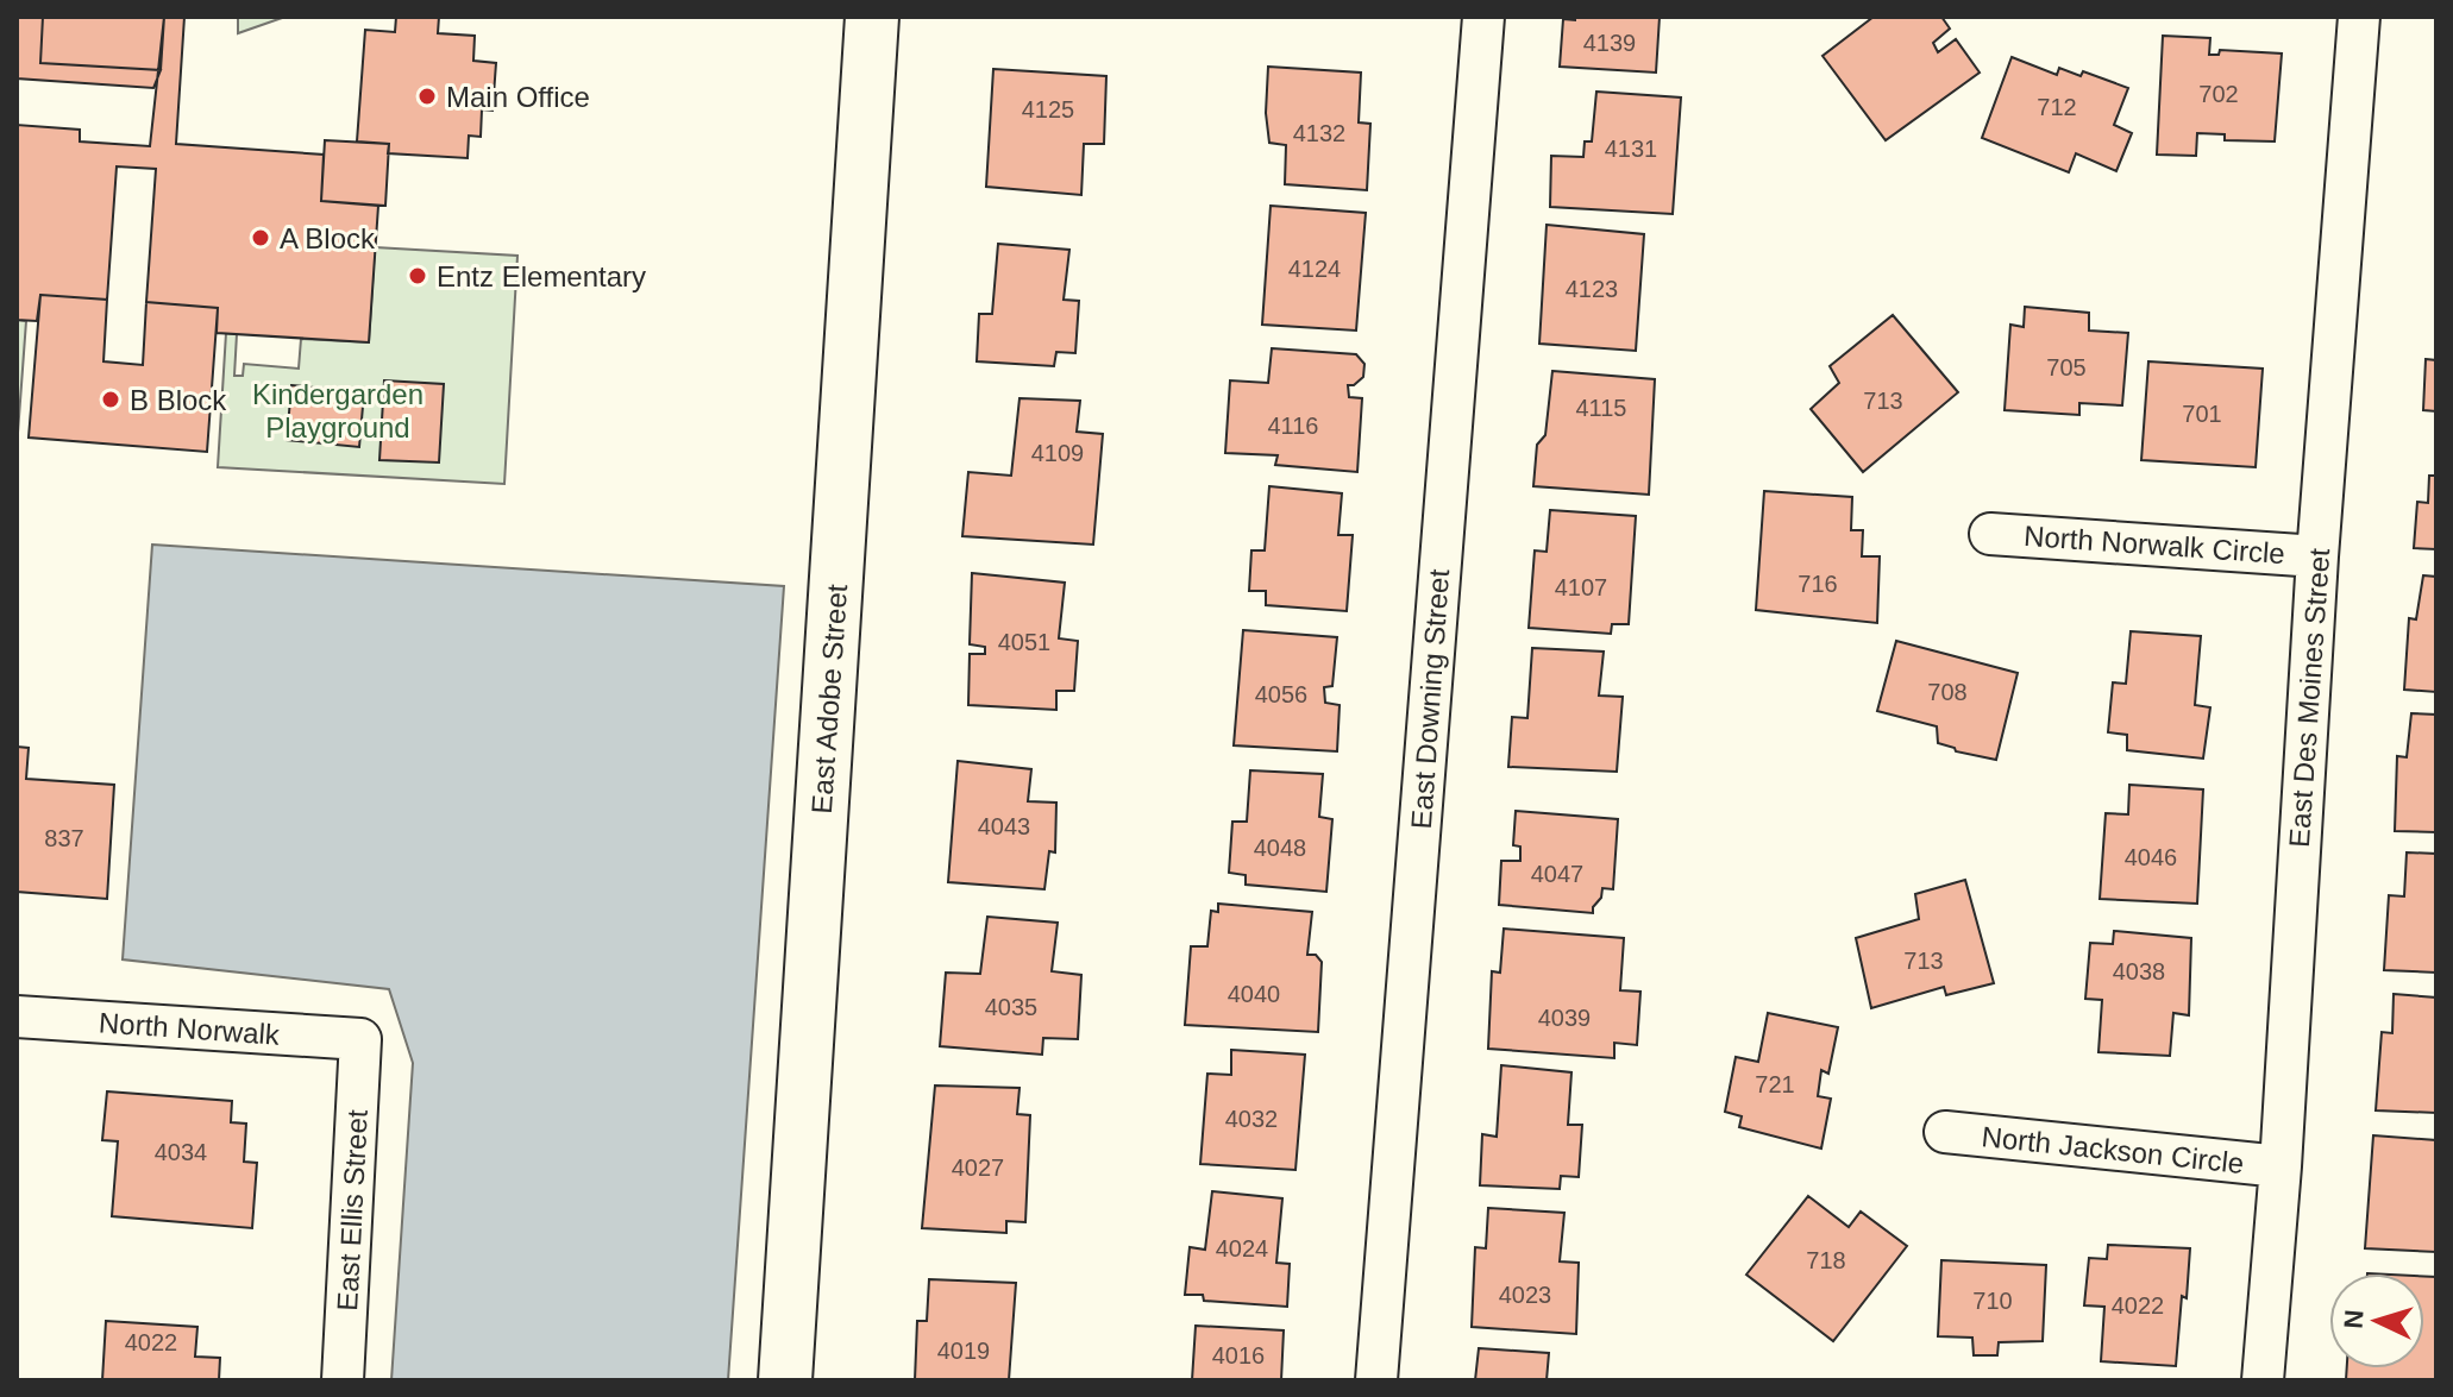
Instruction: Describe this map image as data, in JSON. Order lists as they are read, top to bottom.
{
  "streets": {
    "street": [
      "North Norwalk Circle",
      "East Des Moines Street",
      "East Adobe Street",
      "East Downing Street",
      "North Norwalk",
      "North Jackson Circle",
      "East Ellis Street"
    ]
  },
  "crossings": [
    ["North Norwalk Circle", "East Des Moines Street"],
    ["East Des Moines Street", "North Jackson Circle"],
    ["North Norwalk", "East Ellis Street"]
  ],
  "parks": ["Kindergarden Playground"],
  "places": [
    "Main Office",
    "A Block",
    "Entz Elementary",
    "B Block"
  ],
  "house_numbers": [
    "4139",
    "702",
    "712",
    "4125",
    "4132",
    "4131",
    "4124",
    "4123",
    "705",
    "713",
    "4115",
    "701",
    "4116",
    "4109",
    "716",
    "4107",
    "4051",
    "708",
    "4056",
    "4043",
    "837",
    "4048",
    "4046",
    "4047",
    "713",
    "4038",
    "4040",
    "4035",
    "4039",
    "721",
    "4032",
    "4034",
    "4027",
    "4024",
    "718",
    "4023",
    "710",
    "4022",
    "4022",
    "4019",
    "4016"
  ],
  "north": "left"
}
